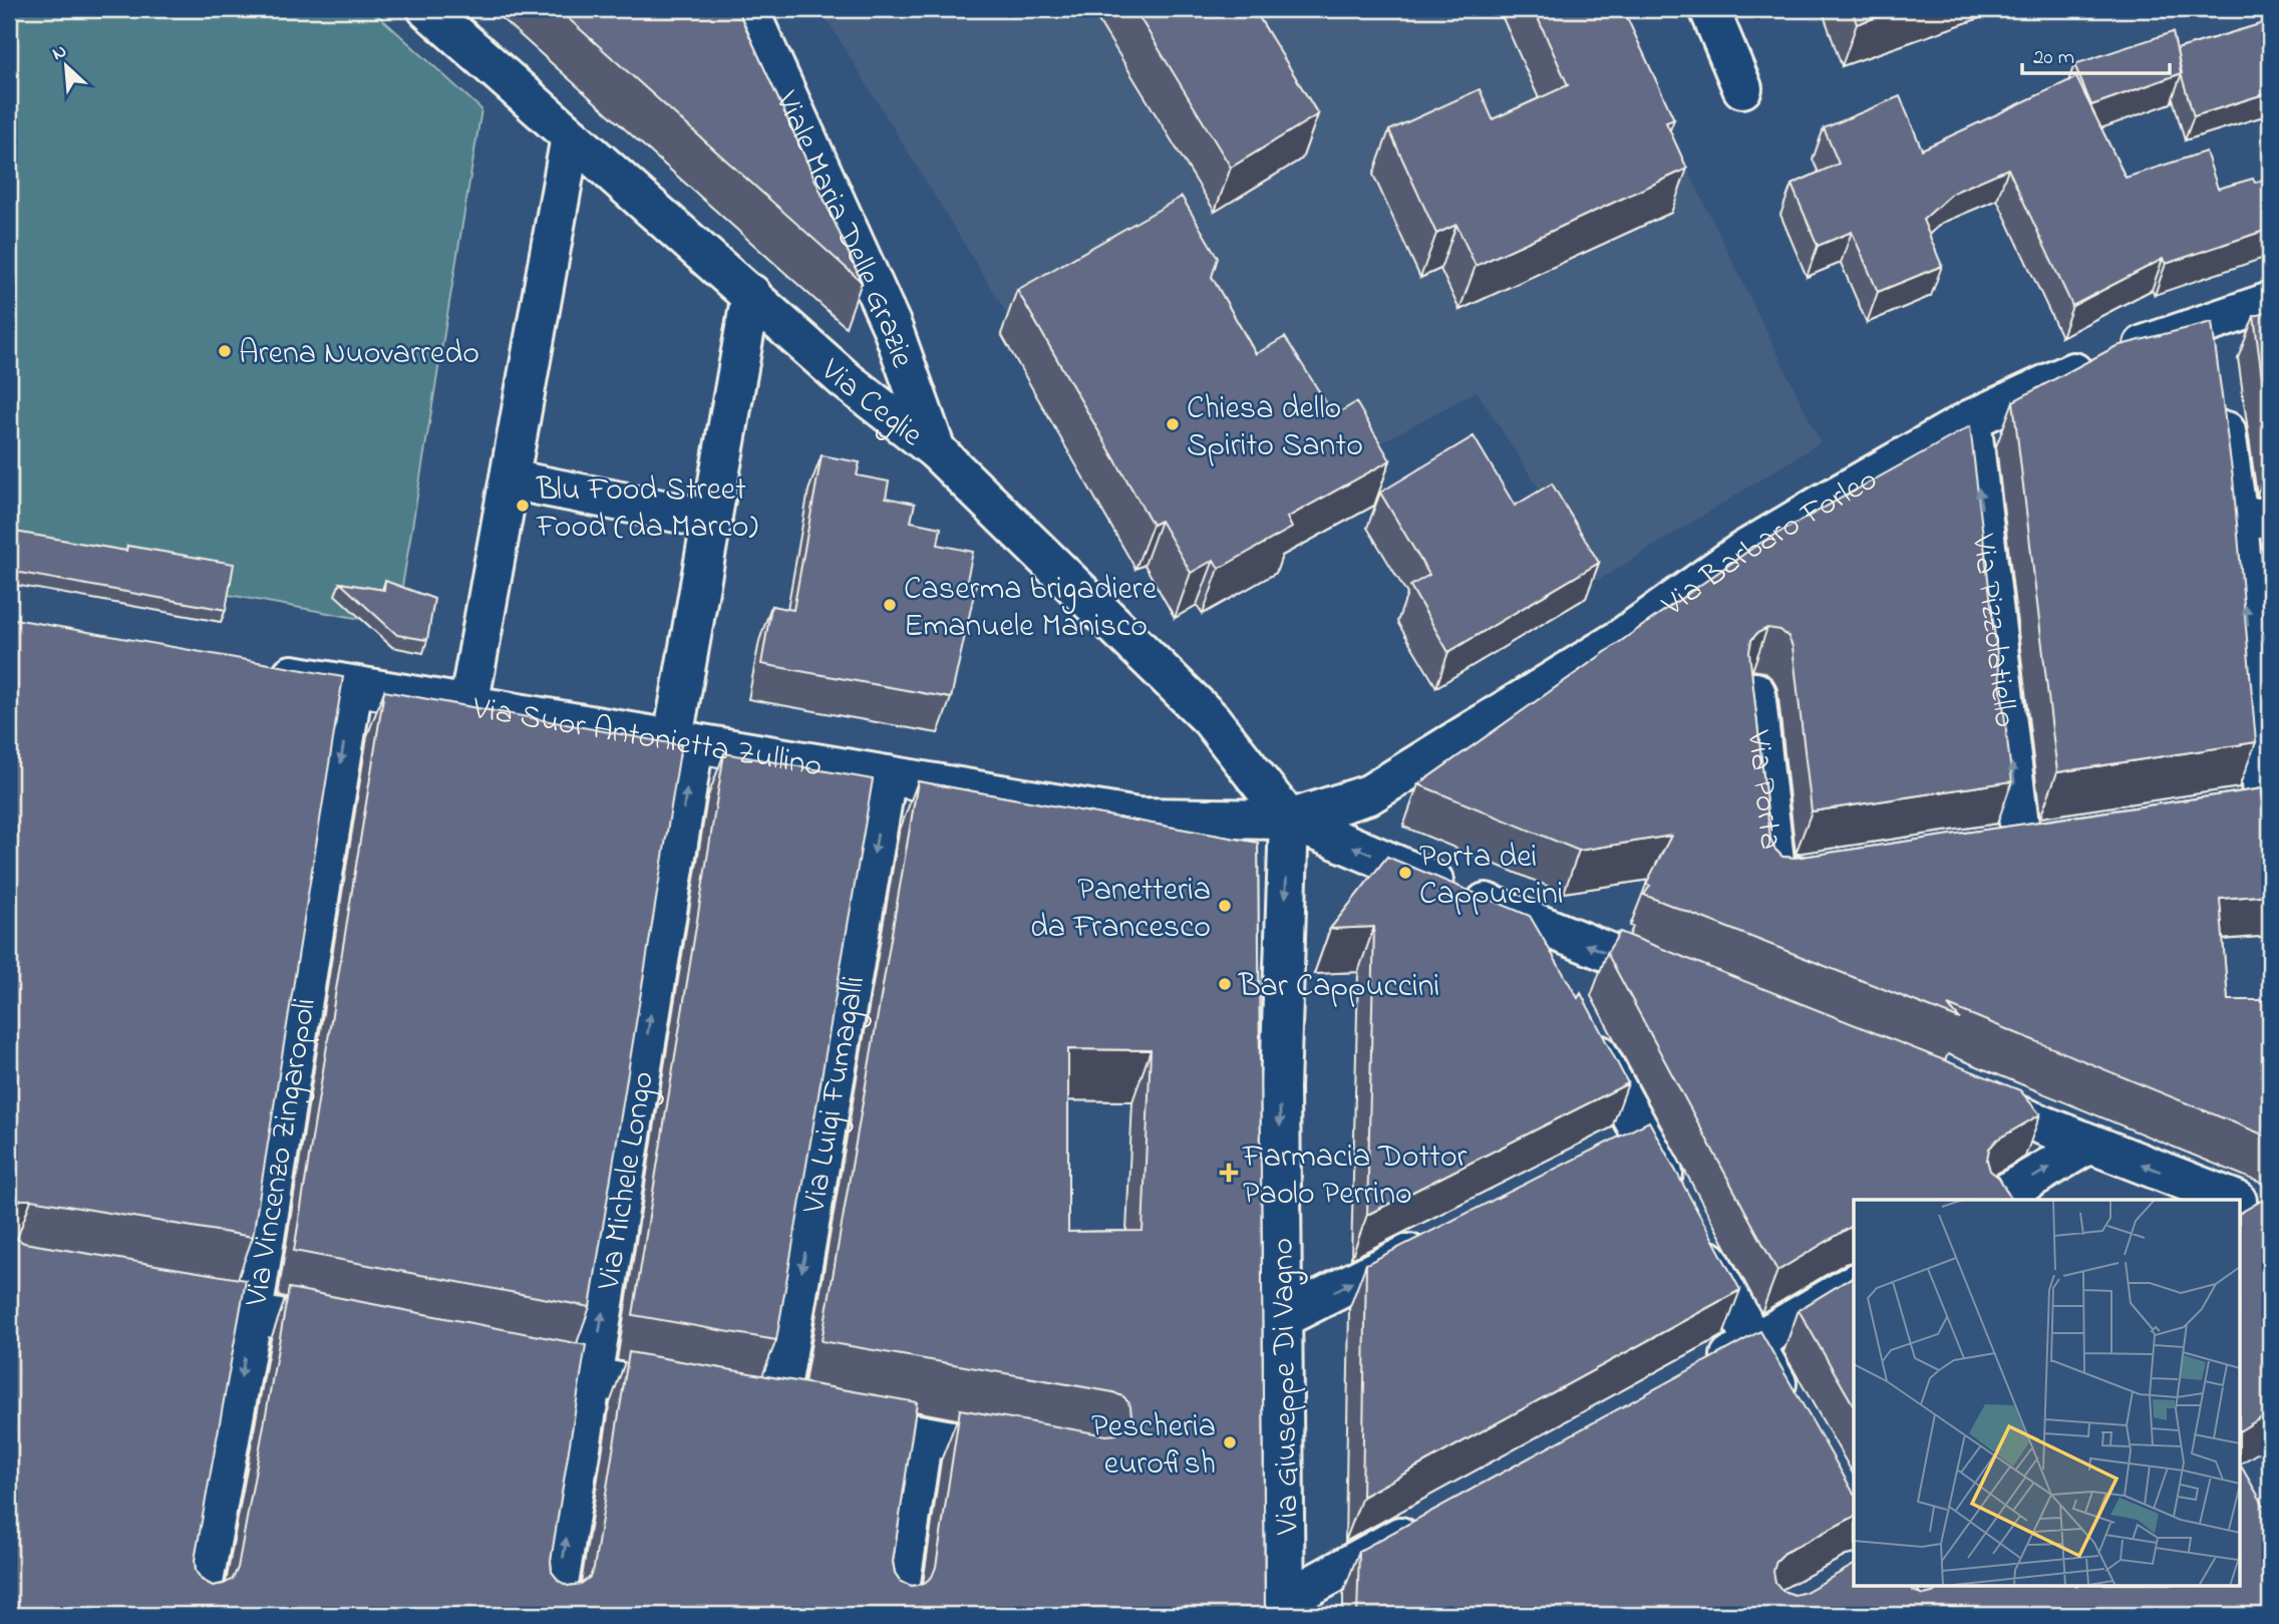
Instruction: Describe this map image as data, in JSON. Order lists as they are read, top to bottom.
{
  "streets": {
    "street": [
      "Viale Maria Delle Grazie",
      "Via Ceglie",
      "Via Barbaro Forleo",
      "Via Pizzolatiello",
      "Via Suor Antonietta Zullino",
      "Via Porta",
      "Via Luigi Fumagalli",
      "Via Vincenzo Zingaropoli",
      "Via Michele Longo",
      "Via Giuseppe Di Vagno"
    ]
  },
  "crossings": [
    ["Viale Maria Delle Grazie", "Via Ceglie"],
    ["Via Ceglie", "Via Barbaro Forleo"],
    ["Via Ceglie", "Via Suor Antonietta Zullino"],
    ["Via Ceglie", "Via Michele Longo"],
    ["Via Ceglie", "Via Giuseppe Di Vagno"],
    ["Via Barbaro Forleo", "Via Pizzolatiello"],
    ["Via Barbaro Forleo", "Via Suor Antonietta Zullino"],
    ["Via Barbaro Forleo", "Via Giuseppe Di Vagno"],
    ["Via Suor Antonietta Zullino", "Via Luigi Fumagalli"],
    ["Via Suor Antonietta Zullino", "Via Vincenzo Zingaropoli"],
    ["Via Suor Antonietta Zullino", "Via Michele Longo"],
    ["Via Suor Antonietta Zullino", "Via Giuseppe Di Vagno"]
  ],
  "one_way": [
    "Via Luigi Fumagalli",
    "Via Vincenzo Zingaropoli",
    "Via Michele Longo",
    "Via Giuseppe Di Vagno"
  ],
  "places": {
    "other": [
      "Arena Nuovarredo",
      "Chiesa dello Spirito Santo",
      "Blu Food Street Food (da Marco)",
      "Caserma brigadiere Emanuele Manisco",
      "Porta dei Cappuccini",
      "Panetteria da Francesco",
      "Bar Cappuccini",
      "Pescheria eurofish"
    ],
    "health": ["Farmacia Dottor Paolo Perrino"]
  },
  "scale_bar": "20 m",
  "north": "top left"
}
